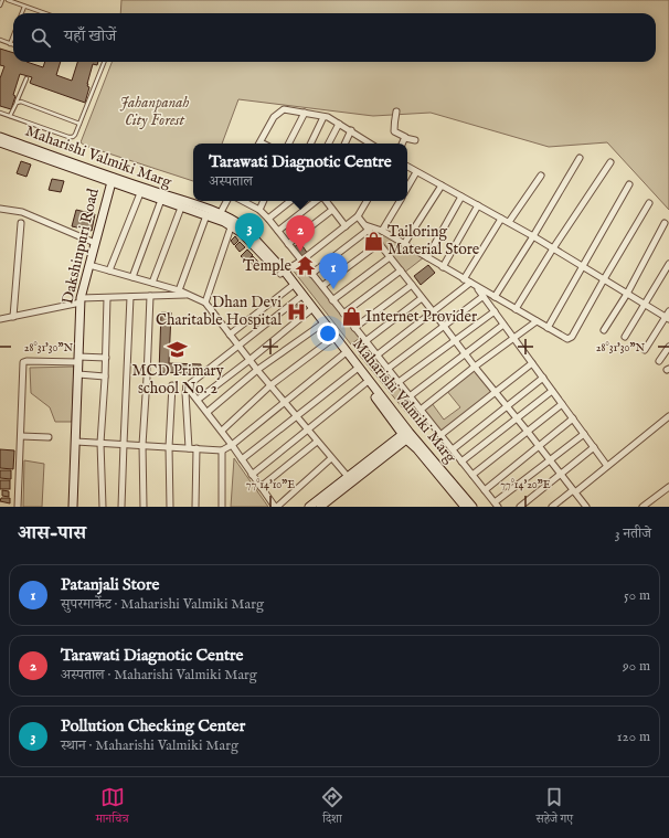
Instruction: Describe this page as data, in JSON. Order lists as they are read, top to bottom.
{
  "streets": {
    "street": ["Maharishi Valmiki Marg", "Dakshinpuri Road"]
  },
  "crossings": [
    ["Maharishi Valmiki Marg", "Dakshinpuri Road"]
  ],
  "parks": ["Jahanpanah City Forest"],
  "places": {
    "shop": ["Tailoring Material Store", "Internet Provider"],
    "temple": ["Temple"],
    "hospital": ["Dhan Devi Charitable Hospital"],
    "school or university": ["MCD Primary school No. 2"]
  },
  "page": {
    "search": "यहाँ खोजें",
    "popup": ["Tarawati Diagnotic Centre", "अस्पताल"],
    "pins": ["3", "2", "1"],
    "heading": ["आस-पास", "3 नतीजे"],
    "list": [
      {
        "mark": "1",
        "name": "Patanjali Store",
        "note": "सुपरमार्केट · Maharishi Valmiki Marg",
        "value": "50 m"
      },
      {
        "mark": "2",
        "name": "Tarawati Diagnotic Centre",
        "note": "अस्पताल · Maharishi Valmiki Marg",
        "value": "90 m"
      },
      {
        "mark": "3",
        "name": "Pollution Checking Center",
        "note": "स्थान · Maharishi Valmiki Marg",
        "value": "120 m"
      }
    ],
    "nav": ["मानचित्र", "दिशा", "सहेजे गए"]
  },
  "coordinates": ["28°31'30\"N", "77°14'10\"E", "77°14'20\"E"]
}
